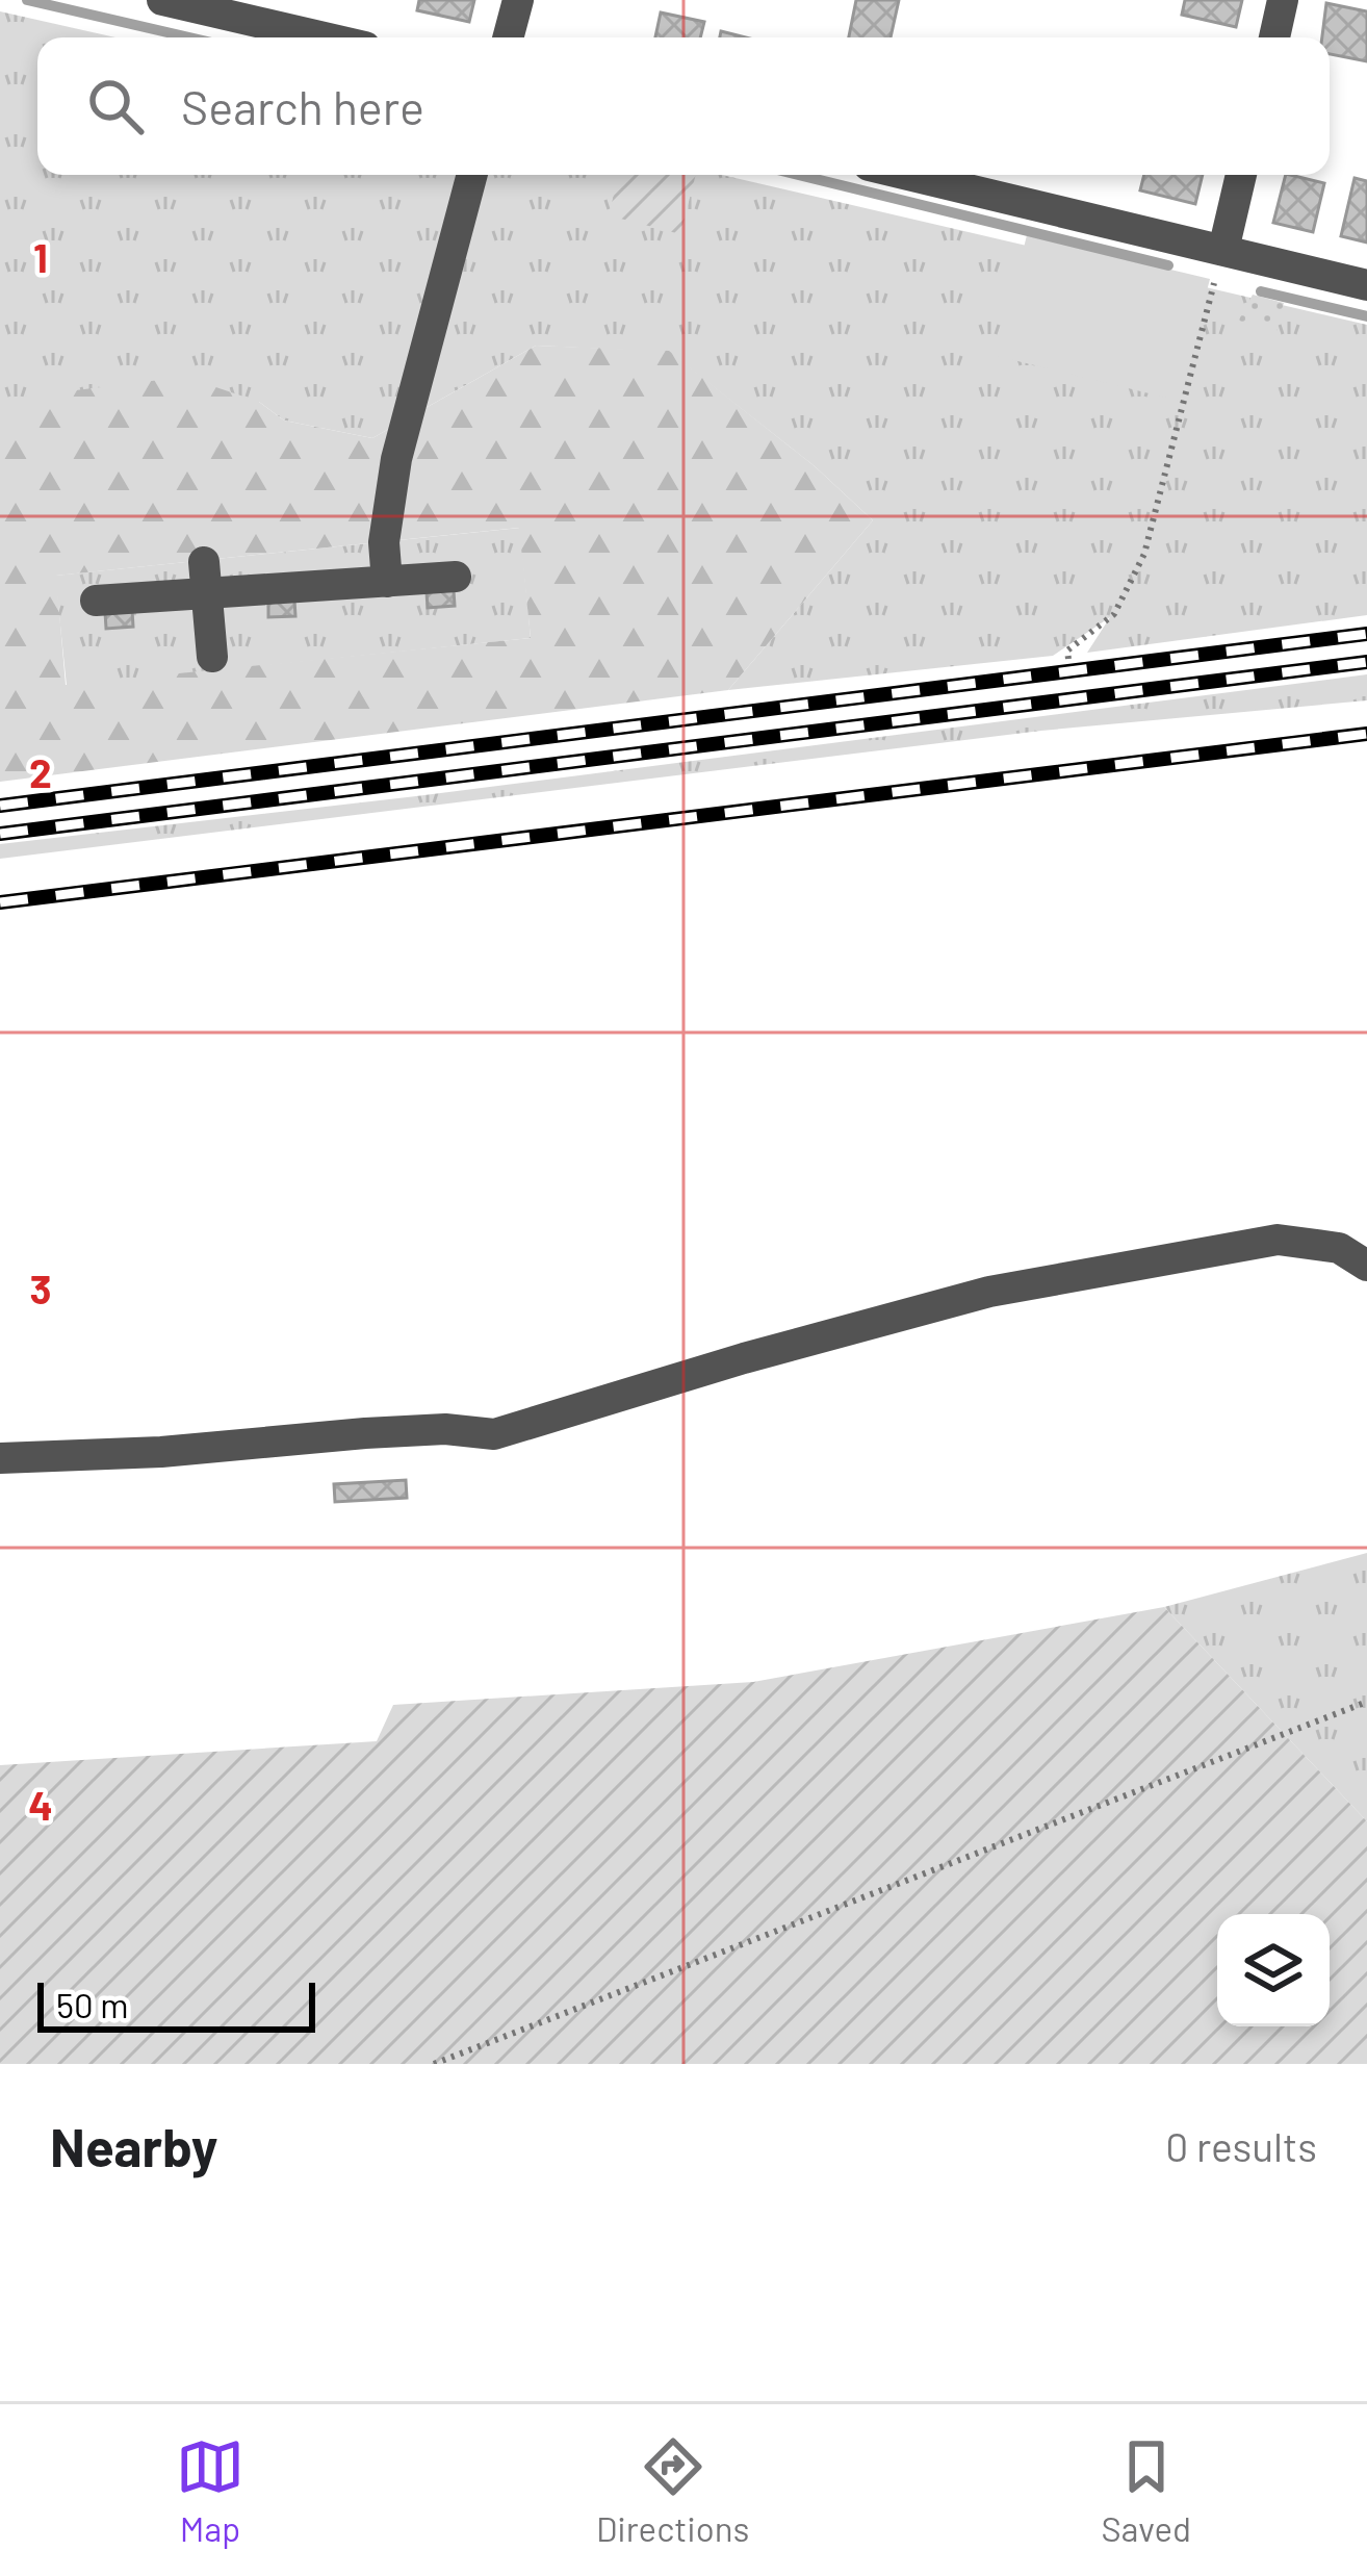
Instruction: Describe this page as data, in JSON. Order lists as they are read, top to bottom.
{
  "scale_bar": "50 m",
  "page": {
    "search": "Search here",
    "scale": "50 m",
    "heading": ["Nearby", "0 results"],
    "nav": ["Map", "Directions", "Saved"]
  },
  "grid": {
    "rows": [
      "1",
      "2",
      "3",
      "4"
    ]
  }
}
